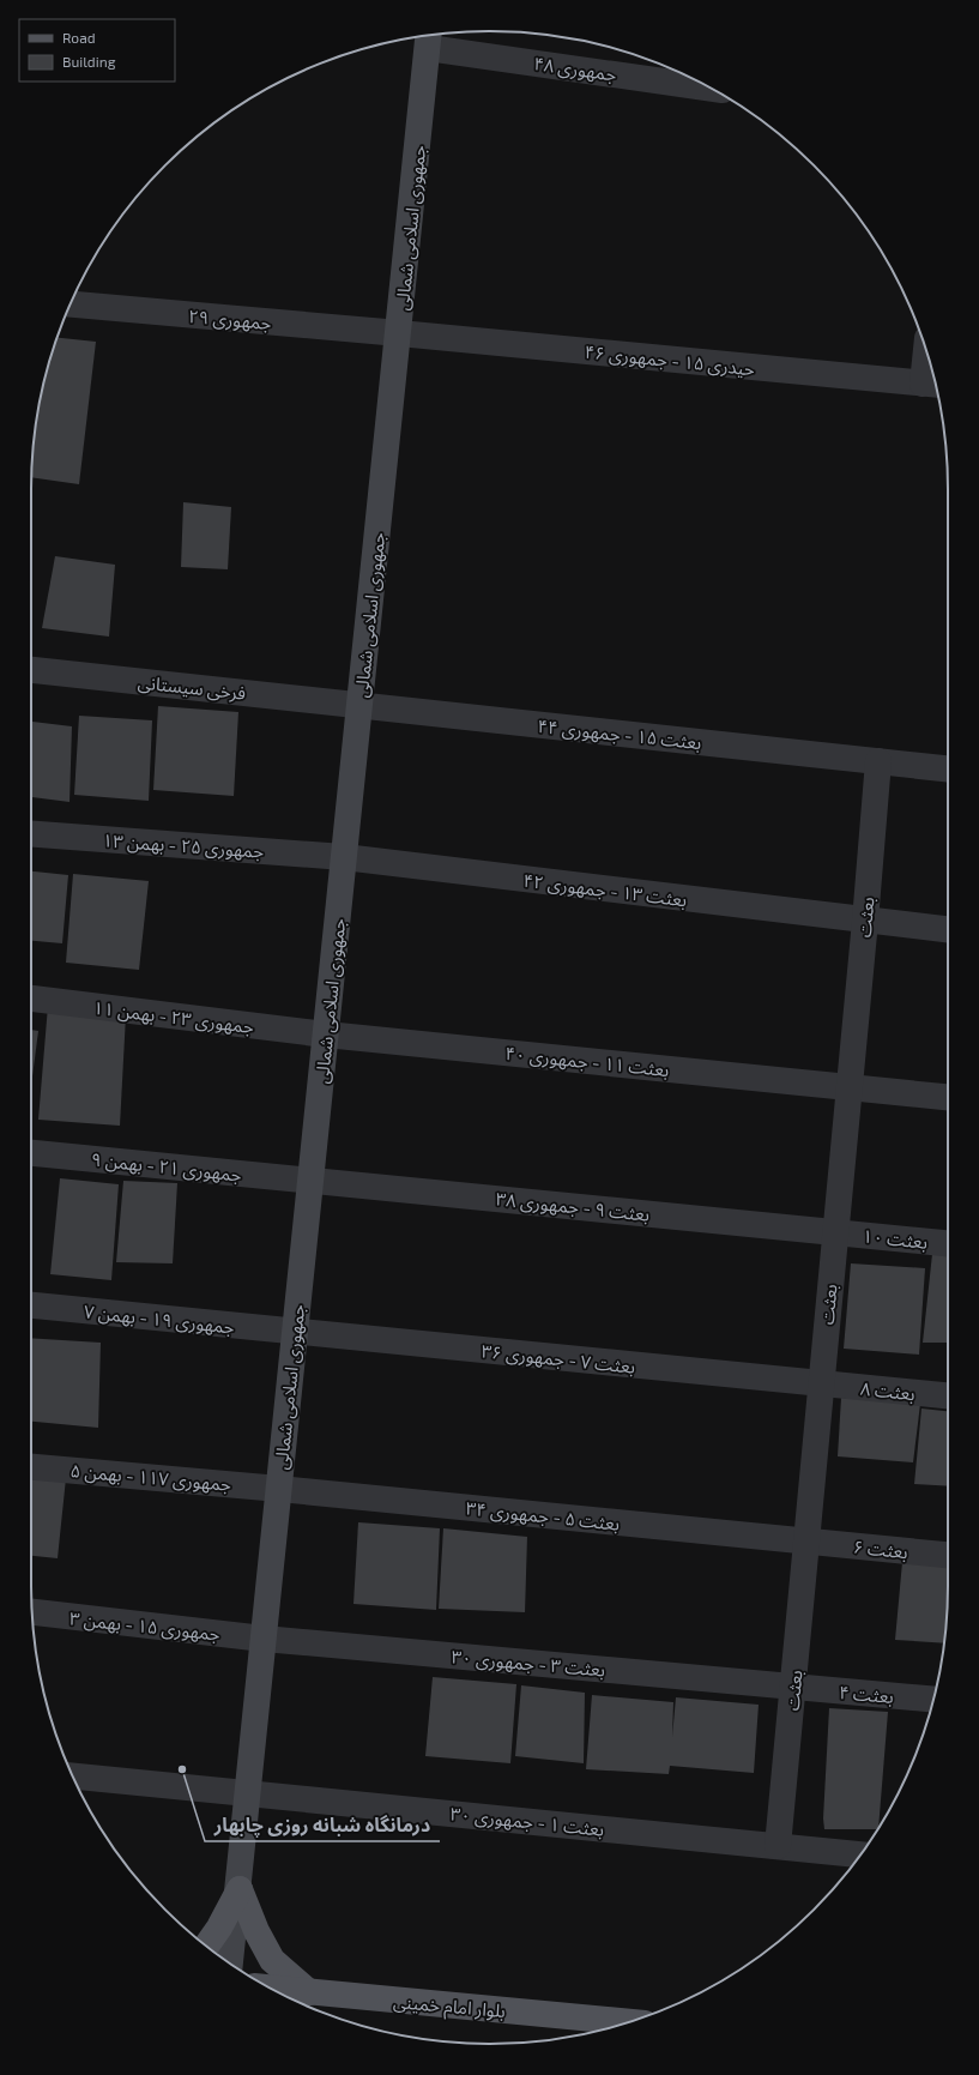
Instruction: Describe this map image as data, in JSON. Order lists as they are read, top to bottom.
{
  "streets": {
    "main road": ["بلوار امام خمینی"],
    "street": [
      "جمهوری ۴۸",
      "جمهوری اسلامی شمالی",
      "جمهوری ۲۹",
      "حیدری ۱۵ - جمهوری ۴۶",
      "فرخی سیستانی",
      "بعثت ۱۵ - جمهوری ۴۴",
      "جمهوری ۲۵ - بهمن ۱۳",
      "بعثت ۱۳ - جمهوری ۴۲",
      "بعثت",
      "جمهوری ۲۳ - بهمن ۱۱",
      "بعثت ۱۱ - جمهوری ۴۰",
      "جمهوری ۲۱ - بهمن ۹",
      "بعثت ۹ - جمهوری ۳۸",
      "بعثت ۱۰",
      "جمهوری ۱۹ - بهمن ۷",
      "بعثت ۷ - جمهوری ۳۶",
      "بعثت ۸",
      "جمهوری ۱۱۷ - بهمن ۵",
      "بعثت ۵ - جمهوری ۳۴",
      "بعثت ۶",
      "جمهوری ۱۵ - بهمن ۳",
      "بعثت ۳ - جمهوری ۳۰",
      "بعثت ۴",
      "بعثت ۱ - جمهوری ۳۰"
    ]
  },
  "crossings": [
    ["جمهوری ۴۸", "جمهوری اسلامی شمالی"],
    ["جمهوری اسلامی شمالی", "جمهوری ۲۹"],
    ["جمهوری اسلامی شمالی", "حیدری ۱۵ - جمهوری ۴۶"],
    ["جمهوری اسلامی شمالی", "فرخی سیستانی"],
    ["جمهوری اسلامی شمالی", "بعثت ۱۵ - جمهوری ۴۴"],
    ["جمهوری اسلامی شمالی", "جمهوری ۲۵ - بهمن ۱۳"],
    ["جمهوری اسلامی شمالی", "بعثت ۱۳ - جمهوری ۴۲"],
    ["جمهوری اسلامی شمالی", "جمهوری ۲۳ - بهمن ۱۱"],
    ["جمهوری اسلامی شمالی", "بعثت ۱۱ - جمهوری ۴۰"],
    ["جمهوری اسلامی شمالی", "جمهوری ۲۱ - بهمن ۹"],
    ["جمهوری اسلامی شمالی", "بعثت ۹ - جمهوری ۳۸"],
    ["جمهوری اسلامی شمالی", "جمهوری ۱۹ - بهمن ۷"],
    ["جمهوری اسلامی شمالی", "بعثت ۷ - جمهوری ۳۶"],
    ["جمهوری اسلامی شمالی", "جمهوری ۱۱۷ - بهمن ۵"],
    ["جمهوری اسلامی شمالی", "بعثت ۵ - جمهوری ۳۴"],
    ["جمهوری اسلامی شمالی", "جمهوری ۱۵ - بهمن ۳"],
    ["جمهوری اسلامی شمالی", "بعثت ۳ - جمهوری ۳۰"],
    ["جمهوری اسلامی شمالی", "بعثت ۱ - جمهوری ۳۰"],
    ["جمهوری ۲۹", "حیدری ۱۵ - جمهوری ۴۶"],
    ["فرخی سیستانی", "بعثت ۱۵ - جمهوری ۴۴"],
    ["بعثت ۱۵ - جمهوری ۴۴", "بعثت"],
    ["جمهوری ۲۵ - بهمن ۱۳", "بعثت ۱۳ - جمهوری ۴۲"],
    ["بعثت ۱۳ - جمهوری ۴۲", "بعثت"],
    ["بعثت", "بعثت ۱۱ - جمهوری ۴۰"],
    ["بعثت", "بعثت ۹ - جمهوری ۳۸"],
    ["بعثت", "بعثت ۱۰"],
    ["بعثت", "بعثت ۷ - جمهوری ۳۶"],
    ["بعثت", "بعثت ۸"],
    ["بعثت", "بعثت ۵ - جمهوری ۳۴"],
    ["بعثت", "بعثت ۶"],
    ["بعثت", "بعثت ۳ - جمهوری ۳۰"],
    ["بعثت", "بعثت ۴"],
    ["بعثت", "بعثت ۱ - جمهوری ۳۰"],
    ["جمهوری ۲۳ - بهمن ۱۱", "بعثت ۱۱ - جمهوری ۴۰"],
    ["جمهوری ۲۱ - بهمن ۹", "بعثت ۹ - جمهوری ۳۸"],
    ["بعثت ۹ - جمهوری ۳۸", "بعثت ۱۰"],
    ["جمهوری ۱۹ - بهمن ۷", "بعثت ۷ - جمهوری ۳۶"],
    ["بعثت ۷ - جمهوری ۳۶", "بعثت ۸"],
    ["جمهوری ۱۱۷ - بهمن ۵", "بعثت ۵ - جمهوری ۳۴"],
    ["بعثت ۵ - جمهوری ۳۴", "بعثت ۶"],
    ["جمهوری ۱۵ - بهمن ۳", "بعثت ۳ - جمهوری ۳۰"],
    ["بعثت ۳ - جمهوری ۳۰", "بعثت ۴"]
  ],
  "places": ["درمانگاه شبانه روزی چابهار"],
  "legend": ["Road", "Building"]
}
